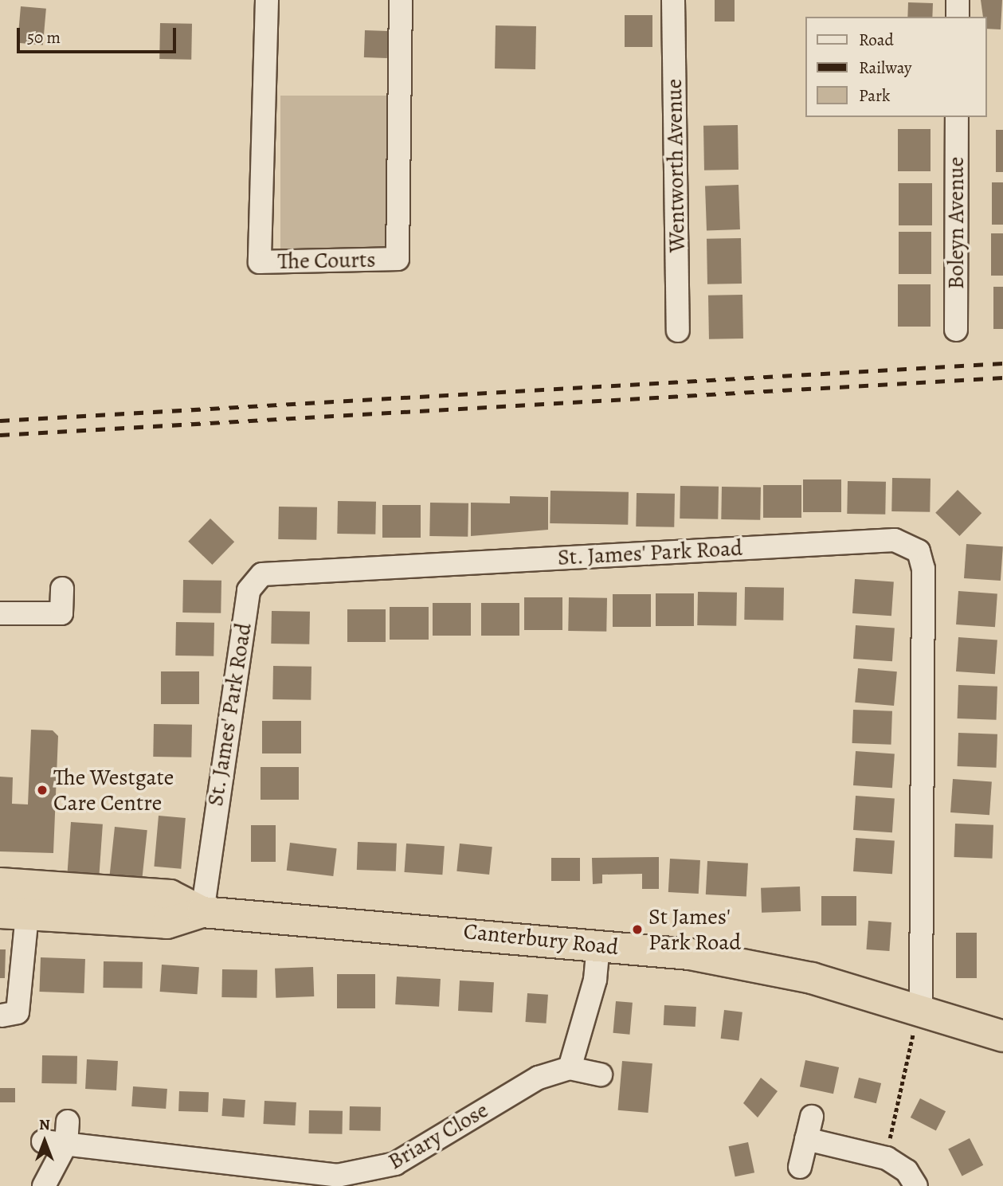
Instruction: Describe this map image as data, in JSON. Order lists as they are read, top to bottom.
{
  "streets": {
    "highway": ["Canterbury Road"],
    "street": [
      "Wentworth Avenue",
      "Boleyn Avenue",
      "The Courts",
      "St. James' Park Road",
      "Briary Close"
    ]
  },
  "crossings": [
    ["St. James' Park Road", "Canterbury Road"]
  ],
  "places": ["The Westgate Care Centre", "St James' Park Road"],
  "legend": ["Road", "Railway", "Park"],
  "scale_bar": "50 m",
  "north": "top"
}
